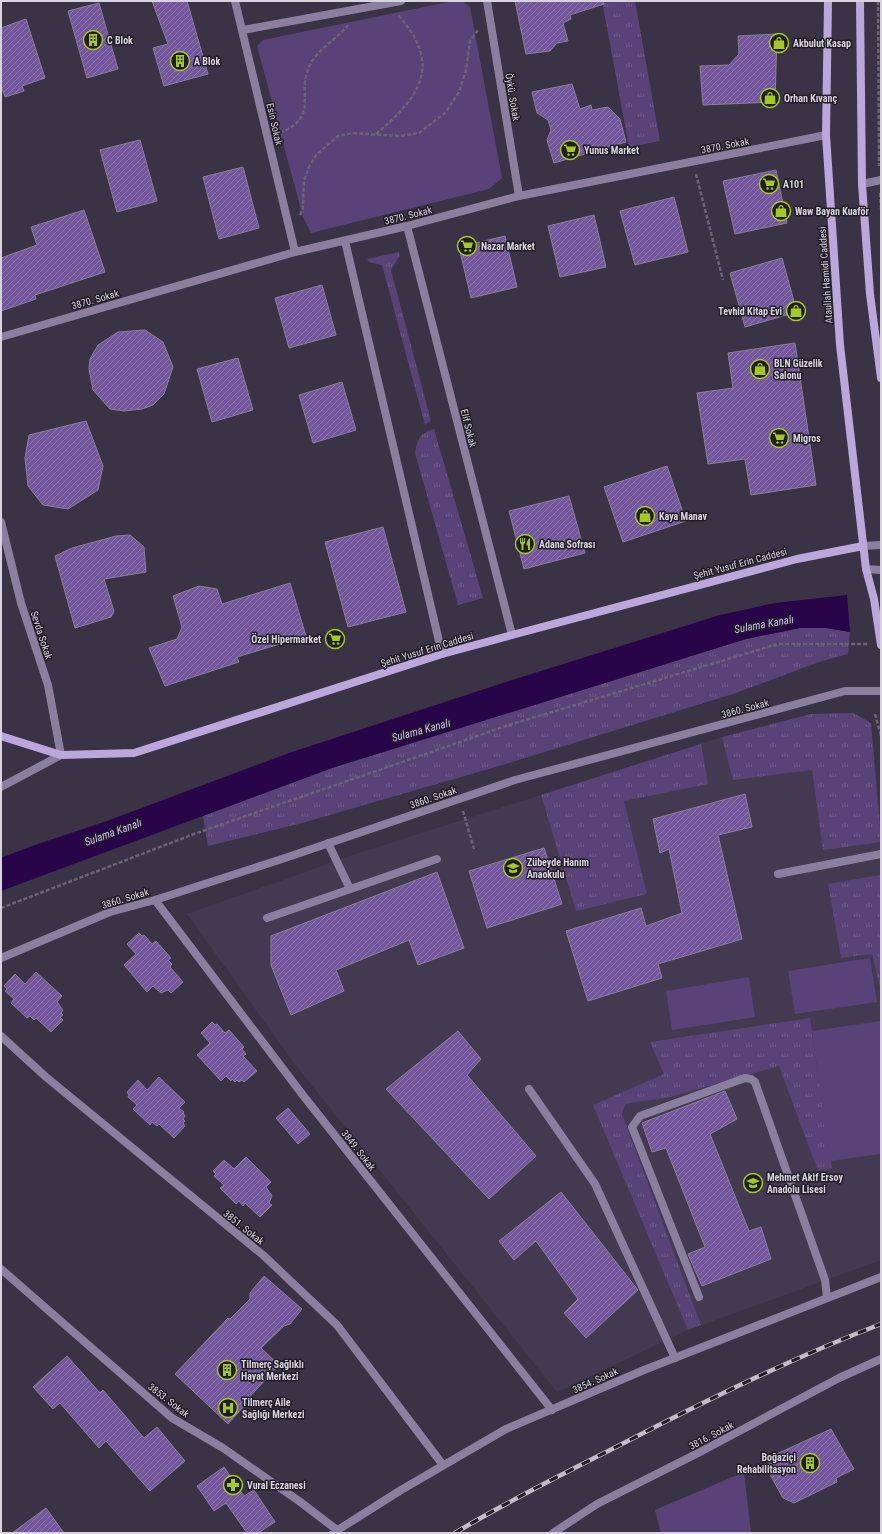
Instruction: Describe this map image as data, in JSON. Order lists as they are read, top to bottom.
{
  "streets": {
    "street": [
      "Öykü. Sokak",
      "Esin Sokak",
      "3870. Sokak",
      "Ataullah Hamidi Caddesi",
      "Elif Sokak",
      "Şehit Yusuf Erin Caddesi",
      "Sevda Sokak",
      "3860. Sokak",
      "3849. Sokak",
      "3851. Sokak",
      "3854. Sokak",
      "3853. Sokak",
      "3816. Sokak"
    ]
  },
  "crossings": [
    ["Öykü. Sokak", "3870. Sokak"],
    ["Esin Sokak", "3870. Sokak"],
    ["3870. Sokak", "Ataullah Hamidi Caddesi"],
    ["3870. Sokak", "Elif Sokak"],
    ["Ataullah Hamidi Caddesi", "Şehit Yusuf Erin Caddesi"],
    ["Elif Sokak", "Şehit Yusuf Erin Caddesi"],
    ["Şehit Yusuf Erin Caddesi", "Sevda Sokak"],
    ["3860. Sokak", "3849. Sokak"],
    ["3849. Sokak", "3854. Sokak"],
    ["3851. Sokak", "3854. Sokak"],
    ["3854. Sokak", "3853. Sokak"]
  ],
  "water": ["Sulama Kanalı"],
  "places": {
    "building": [
      "C Blok",
      "A Blok",
      "Tilmerç Sağlıklı Hayat Merkezi",
      "Boğaziçi Rehabilitasyon"
    ],
    "shop": [
      "Akbulut Kasap",
      "Orhan Kıvanç",
      "Waw Bayan Kuaför",
      "Tevhid Kitap Evi",
      "BLN Güzelik Salonu",
      "Kaya Manav"
    ],
    "supermarket": [
      "Yunus Market",
      "A101",
      "Nazar Market",
      "Migros",
      "Özel Hipermarket"
    ],
    "restaurant": ["Adana Sofrası"],
    "school or university": ["Zübeyde Hanım Anaokulu", "Mehmet Akif Ersoy Anadolu Lisesi"],
    "hospital": ["Tilmerç Aile Sağlığı Merkezi"],
    "pharmacy": ["Vural Eczanesi"]
  }
}
